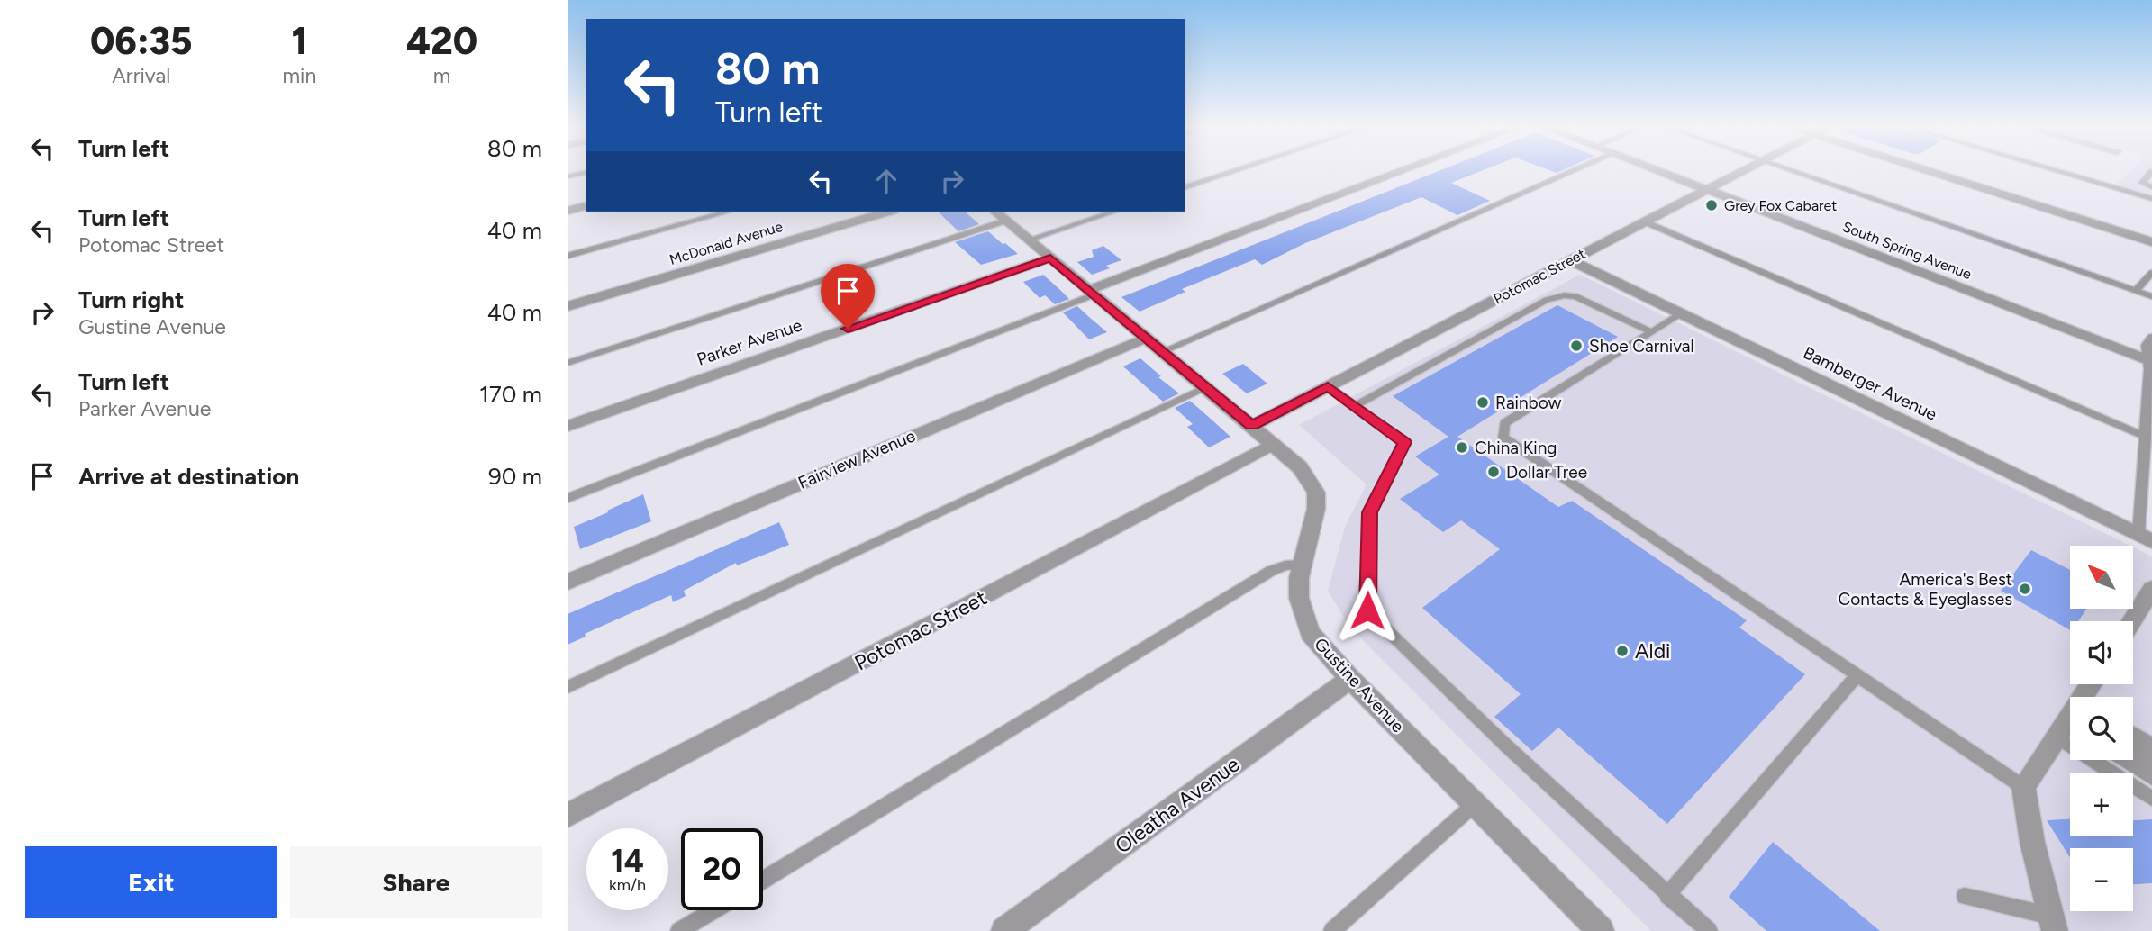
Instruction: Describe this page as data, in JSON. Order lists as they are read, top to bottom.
{
  "streets": {
    "street": [
      "McDonald Avenue",
      "South Spring Avenue",
      "Potomac Street",
      "Parker Avenue",
      "Bamberger Avenue",
      "Fairview Avenue",
      "Gustine Avenue",
      "Oleatha Avenue"
    ]
  },
  "crossings": [
    ["South Spring Avenue", "Potomac Street"],
    ["Potomac Street", "Bamberger Avenue"],
    ["Potomac Street", "Gustine Avenue"],
    ["Parker Avenue", "Gustine Avenue"],
    ["Fairview Avenue", "Gustine Avenue"],
    ["Gustine Avenue", "Oleatha Avenue"]
  ],
  "places": [
    "Grey Fox Cabaret",
    "Shoe Carnival",
    "Rainbow",
    "China King",
    "Dollar Tree",
    "America's Best Contacts & Eyeglasses",
    "Aldi"
  ],
  "north": "top left",
  "page": {
    "eta": [
      "06:35",
      "Arrival",
      "1",
      "min",
      "420",
      "m"
    ],
    "turn": ["80 m", "Turn left"],
    "list": [
      {
        "name": "Turn left",
        "value": "80 m"
      },
      {
        "name": "Turn left",
        "note": "Potomac Street",
        "value": "40 m"
      },
      {
        "name": "Turn right",
        "note": "Gustine Avenue",
        "value": "40 m"
      },
      {
        "name": "Turn left",
        "note": "Parker Avenue",
        "value": "170 m"
      },
      {
        "name": "Arrive at destination",
        "value": "90 m"
      }
    ],
    "map_buttons": ["+", "−"],
    "speed": "14 km/h",
    "limit": "20",
    "buttons": ["Exit", "Share"]
  }
}
